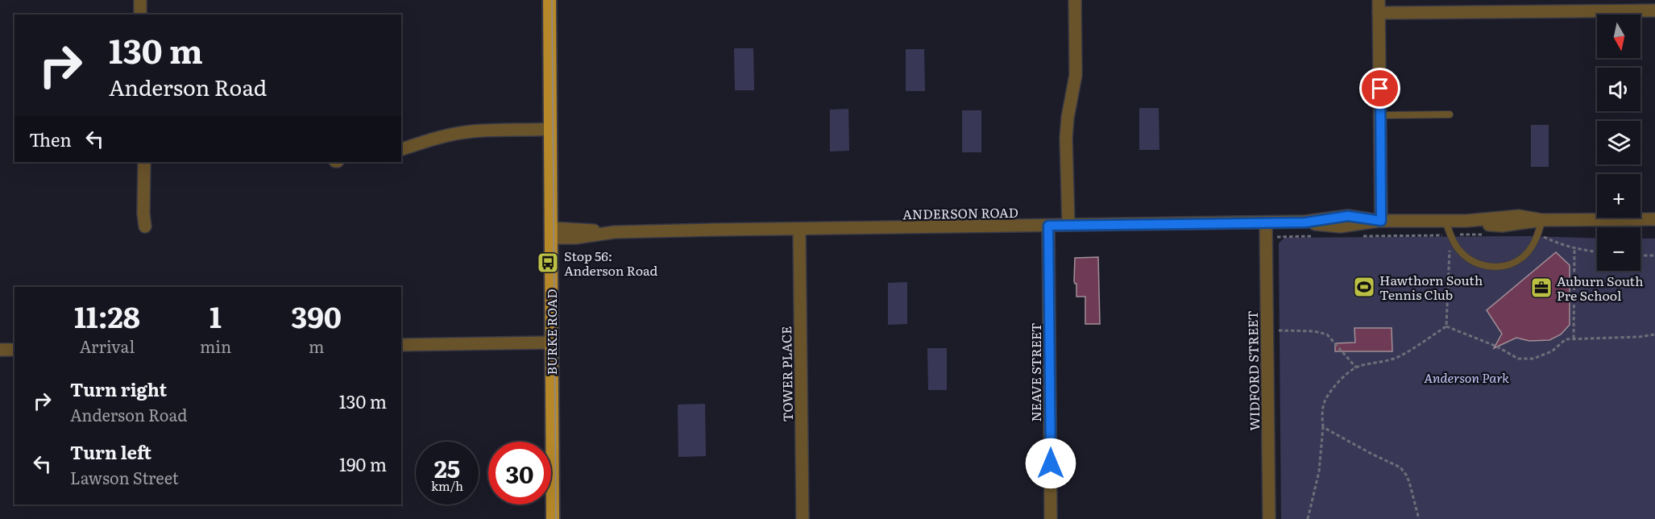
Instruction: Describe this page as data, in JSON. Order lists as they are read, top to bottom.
{
  "streets": {
    "main road": ["BURKE ROAD"],
    "street": [
      "ANDERSON ROAD",
      "WIDFORD STREET",
      "NEAVE STREET",
      "TOWER PLACE"
    ]
  },
  "crossings": [
    ["ANDERSON ROAD", "BURKE ROAD"],
    ["ANDERSON ROAD", "WIDFORD STREET"],
    ["ANDERSON ROAD", "NEAVE STREET"],
    ["ANDERSON ROAD", "TOWER PLACE"]
  ],
  "parks": ["Anderson Park"],
  "places": {
    "bus stop": ["Stop 56: Anderson Road"],
    "sports": ["Hawthorn South Tennis Club"],
    "office": ["Auburn South Pre School"]
  },
  "north": "bottom",
  "page": {
    "map_buttons": ["+", "−"],
    "turn": ["130 m", "Anderson Road"],
    "then": "Then",
    "eta": [
      "11:28",
      "Arrival",
      "1",
      "min",
      "390",
      "m"
    ],
    "list": [
      {
        "name": "Turn right",
        "note": "Anderson Road",
        "value": "130 m"
      },
      {
        "name": "Turn left",
        "note": "Lawson Street",
        "value": "190 m"
      }
    ],
    "speed": "25 km/h",
    "limit": "30"
  }
}
